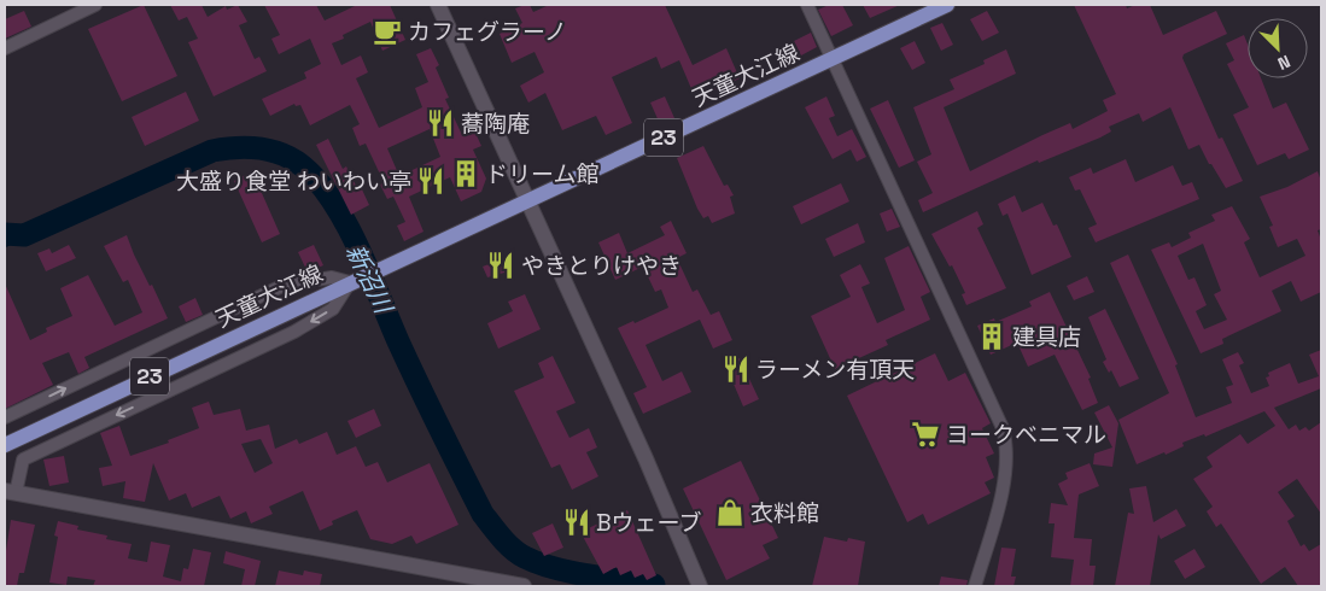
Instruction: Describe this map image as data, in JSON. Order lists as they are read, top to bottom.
{
  "streets": {
    "main road": ["天童大江線", "23"]
  },
  "water": ["新沼川"],
  "places": {
    "cafe": ["カフェグラーノ"],
    "restaurant": [
      "蕎陶庵",
      "大盛り食堂 わいわい亭",
      "やきとりけやき",
      "ラーメン有頂天",
      "Bウェーブ"
    ],
    "building": ["ドリーム館", "建具店"],
    "supermarket": ["ヨークベニマル"],
    "shop": ["衣料館"]
  },
  "north": "bottom right"
}
